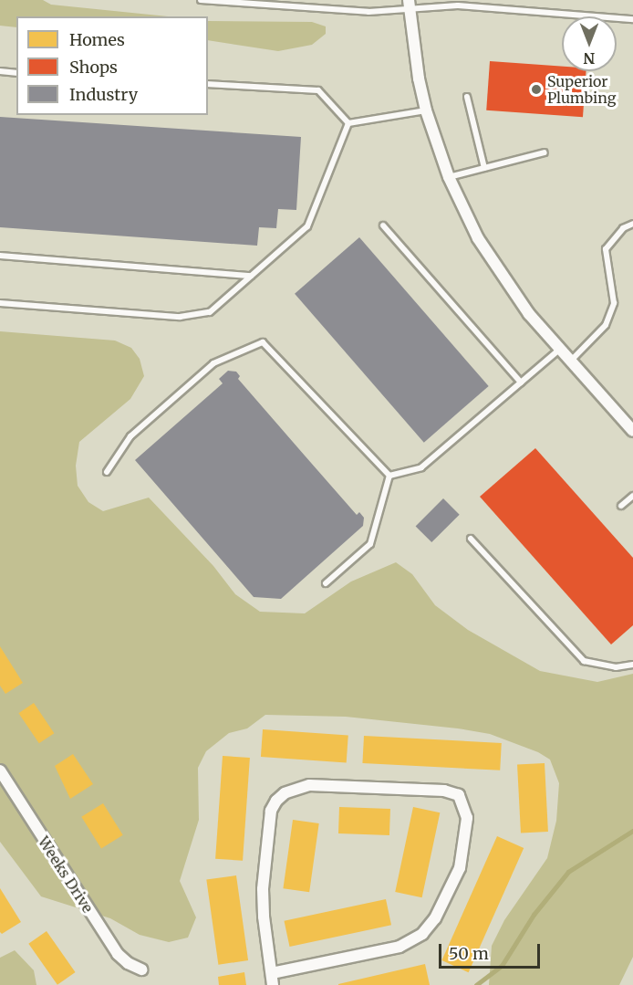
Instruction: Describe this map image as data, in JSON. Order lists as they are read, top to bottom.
{
  "streets": {
    "street": ["Weeks Drive"]
  },
  "places": ["Superior Plumbing"],
  "legend": ["Homes", "Shops", "Industry"],
  "scale_bar": "50 m",
  "north": "bottom"
}
